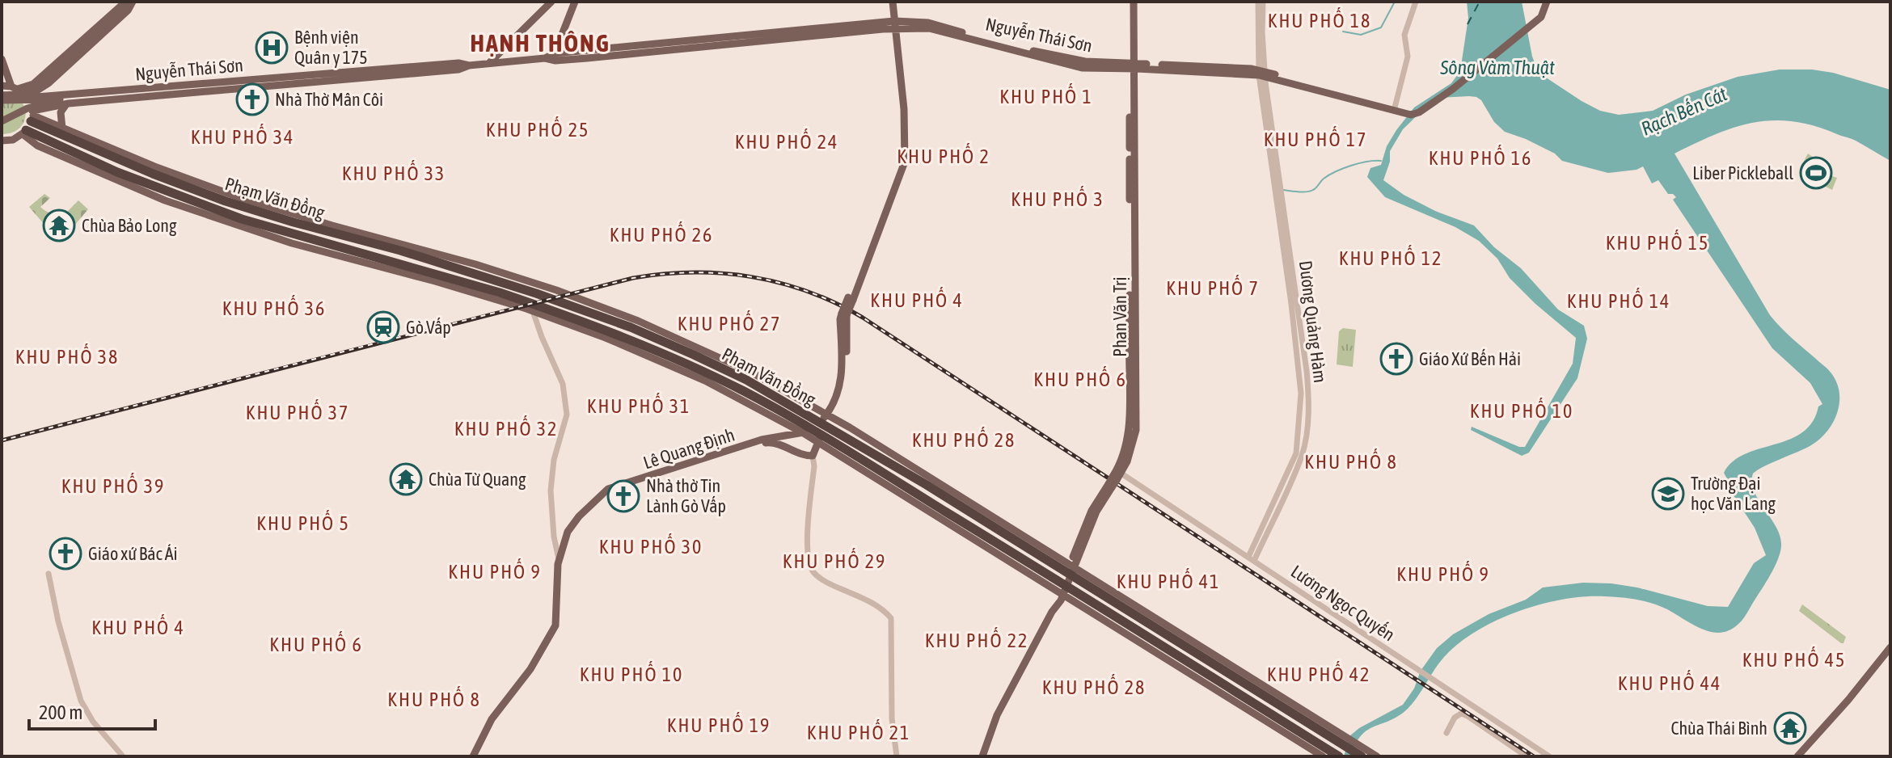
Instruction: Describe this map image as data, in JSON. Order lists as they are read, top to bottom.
{
  "streets": {
    "highway": ["Phạm Văn Đồng"],
    "main road": ["Nguyễn Thái Sơn", "Phan Văn Trị", "Lê Quang Định"],
    "street": ["Dương Quảng Hàm", "Lương Ngọc Quyến"]
  },
  "crossings": [
    ["Nguyễn Thái Sơn", "Phạm Văn Đồng"],
    ["Nguyễn Thái Sơn", "Phan Văn Trị"],
    ["Nguyễn Thái Sơn", "Dương Quảng Hàm"],
    ["Phạm Văn Đồng", "Phan Văn Trị"],
    ["Phạm Văn Đồng", "Lê Quang Định"],
    ["Phan Văn Trị", "Lương Ngọc Quyến"],
    ["Dương Quảng Hàm", "Lương Ngọc Quyến"]
  ],
  "districts": [
    "KHU PHỐ 18",
    "HẠNH THÔNG",
    "KHU PHỐ 1",
    "KHU PHỐ 25",
    "KHU PHỐ 34",
    "KHU PHỐ 17",
    "KHU PHỐ 24",
    "KHU PHỐ 2",
    "KHU PHỐ 16",
    "KHU PHỐ 33",
    "KHU PHỐ 3",
    "KHU PHỐ 26",
    "KHU PHỐ 15",
    "KHU PHỐ 12",
    "KHU PHỐ 7",
    "KHU PHỐ 4",
    "KHU PHỐ 14",
    "KHU PHỐ 36",
    "KHU PHỐ 27",
    "KHU PHỐ 38",
    "KHU PHỐ 6",
    "KHU PHỐ 31",
    "KHU PHỐ 10",
    "KHU PHỐ 37",
    "KHU PHỐ 32",
    "KHU PHỐ 28",
    "KHU PHỐ 8",
    "KHU PHỐ 39",
    "KHU PHỐ 5",
    "KHU PHỐ 30",
    "KHU PHỐ 29",
    "KHU PHỐ 9",
    "KHU PHỐ 9",
    "KHU PHỐ 41",
    "KHU PHỐ 4",
    "KHU PHỐ 22",
    "KHU PHỐ 6",
    "KHU PHỐ 45",
    "KHU PHỐ 10",
    "KHU PHỐ 42",
    "KHU PHỐ 44",
    "KHU PHỐ 28",
    "KHU PHỐ 8",
    "KHU PHỐ 19",
    "KHU PHỐ 21"
  ],
  "water": ["Sông Vàm Thuật", "Rạch Bến Cát"],
  "places": {
    "hospital": ["Bệnh viện Quân y 175"],
    "church": [
      "Nhà Thờ Mân Côi",
      "Giáo Xứ Bến Hải",
      "Nhà thờ Tin Lành Gò Vấp",
      "Giáo xứ Bác Ái"
    ],
    "sports": ["Liber Pickleball"],
    "temple": ["Chùa Bảo Long", "Chùa Từ Quang", "Chùa Thái Bình"],
    "station": ["Gò Vấp"],
    "school or university": ["Trường Đại học Văn Lang"]
  },
  "scale_bar": "200 m"
}
